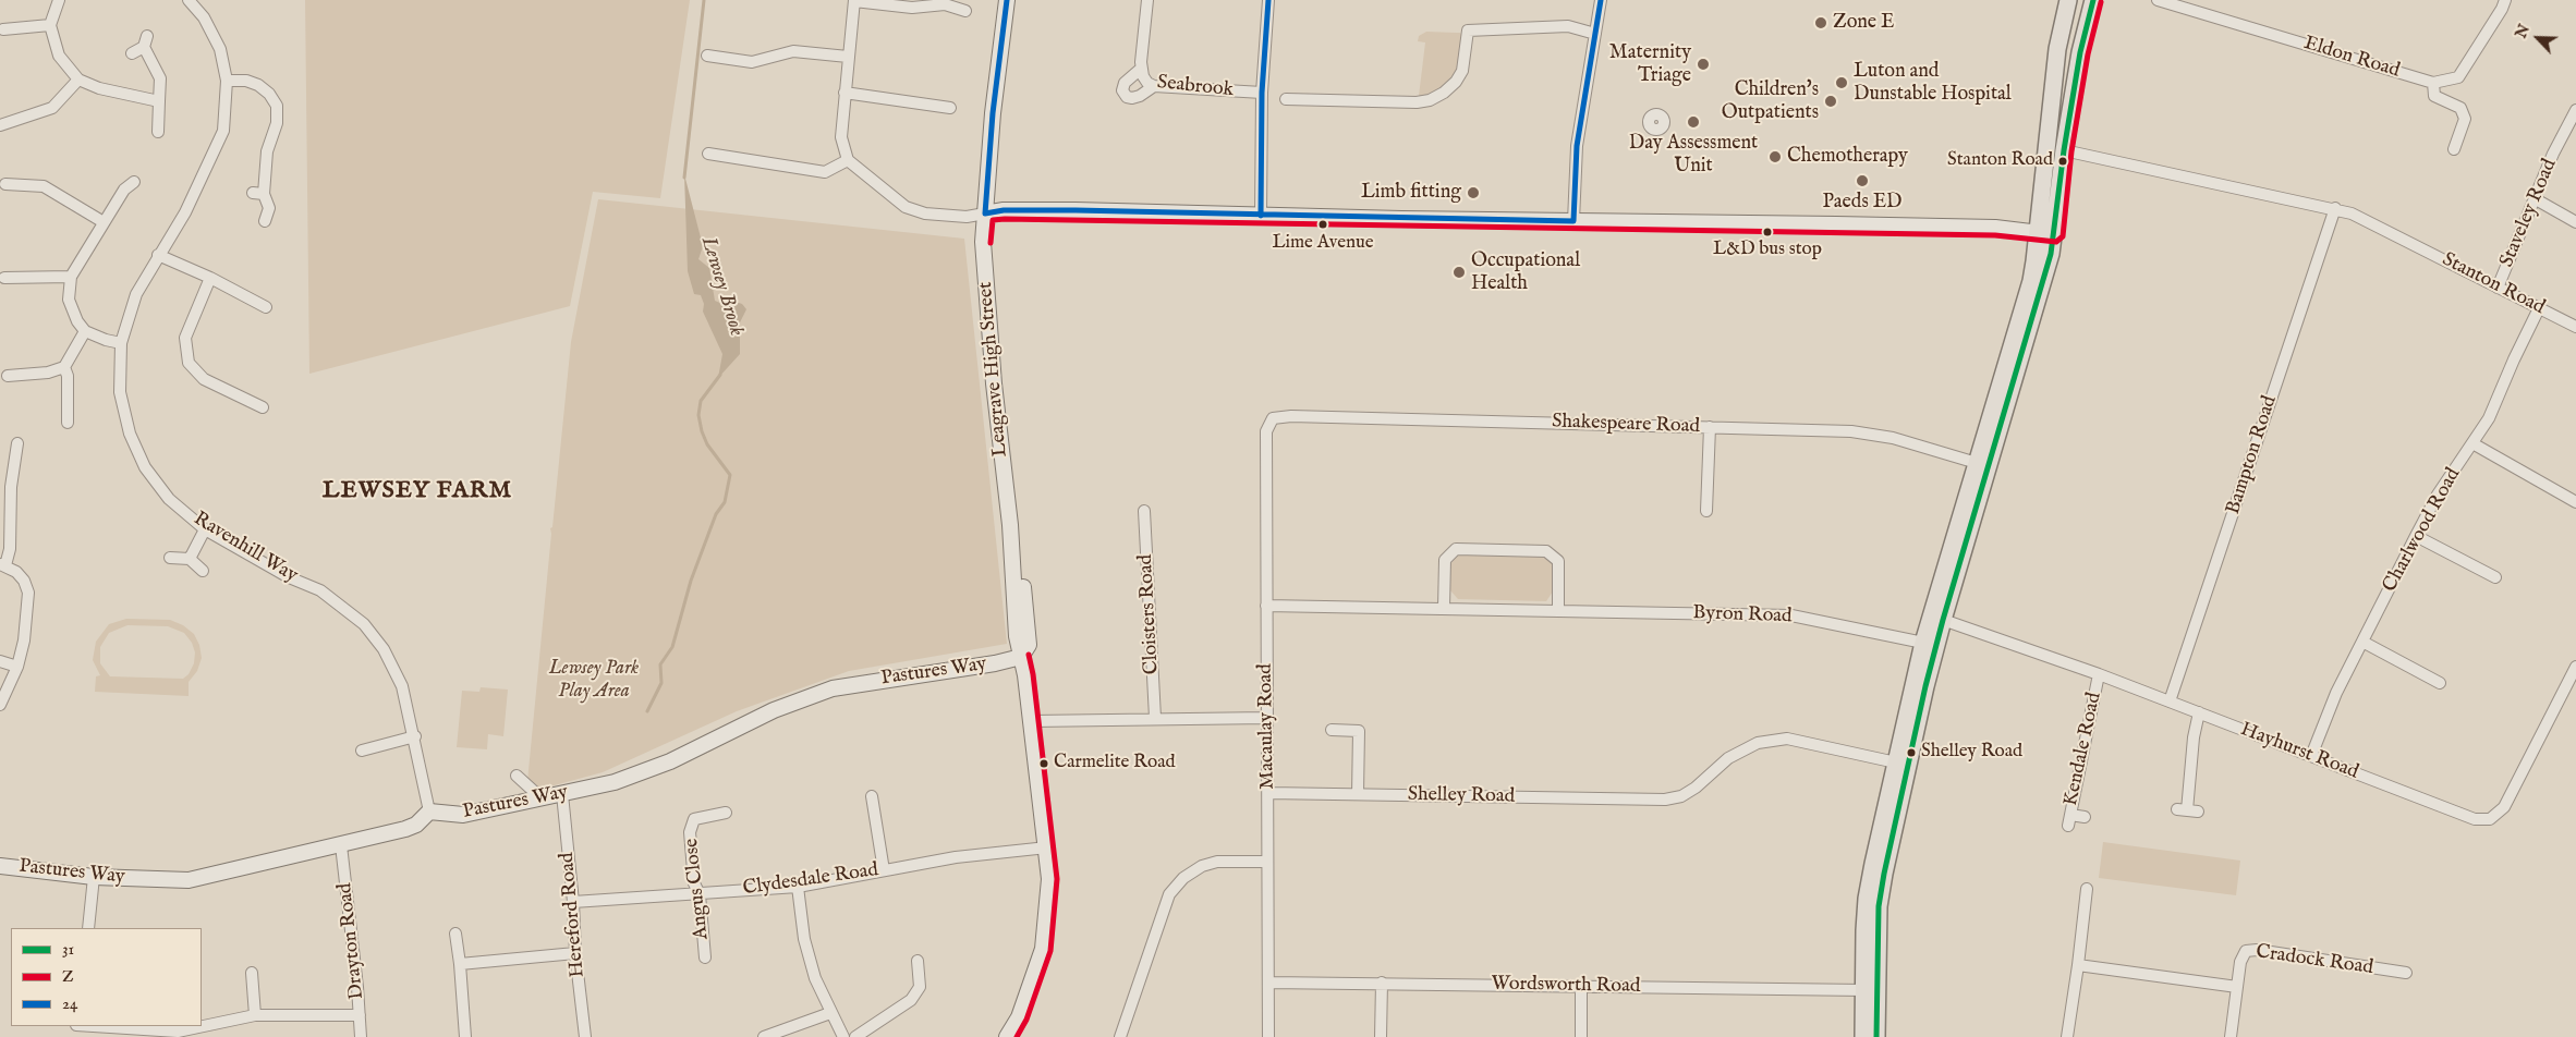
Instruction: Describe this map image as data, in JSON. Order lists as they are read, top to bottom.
{
  "streets": {
    "street": [
      "Eldon Road",
      "Seabrook",
      "Staveley Road",
      "Stanton Road",
      "Leagrave High Street",
      "Shakespeare Road",
      "Bampton Road",
      "Charlwood Road",
      "Ravenhill Way",
      "Cloisters Road",
      "Byron Road",
      "Pastures Way",
      "Macaulay Road",
      "Kendale Road",
      "Hayhurst Road",
      "Shelley Road",
      "Clydesdale Road",
      "Angus Close",
      "Hereford Road",
      "Drayton Road",
      "Cradock Road",
      "Wordsworth Road"
    ]
  },
  "crossings": [
    ["Staveley Road", "Stanton Road"],
    ["Stanton Road", "Bampton Road"],
    ["Stanton Road", "Charlwood Road"],
    ["Leagrave High Street", "Pastures Way"],
    ["Leagrave High Street", "Clydesdale Road"],
    ["Shakespeare Road", "Macaulay Road"],
    ["Bampton Road", "Hayhurst Road"],
    ["Charlwood Road", "Hayhurst Road"],
    ["Ravenhill Way", "Pastures Way"],
    ["Byron Road", "Macaulay Road"],
    ["Pastures Way", "Hereford Road"],
    ["Pastures Way", "Drayton Road"],
    ["Macaulay Road", "Shelley Road"],
    ["Macaulay Road", "Wordsworth Road"],
    ["Kendale Road", "Hayhurst Road"],
    ["Clydesdale Road", "Angus Close"],
    ["Clydesdale Road", "Hereford Road"]
  ],
  "districts": ["LEWSEY FARM"],
  "water": ["Lewsey Brook"],
  "parks": ["Lewsey Park Play Area"],
  "places": [
    "Zone E",
    "Maternity Triage",
    "Luton and Dunstable Hospital",
    "Children's Outpatients",
    "Day Assessment Unit",
    "Chemotherapy",
    "Stanton Road",
    "Paeds ED",
    "Limb fitting",
    "Lime Avenue",
    "L&D bus stop",
    "Occupational Health",
    "Shelley Road",
    "Carmelite Road"
  ],
  "lines": ["transit line 31", "transit line 24", "transit line Z"],
  "legend": ["31", "Z", "24"],
  "north": "top left"
}
